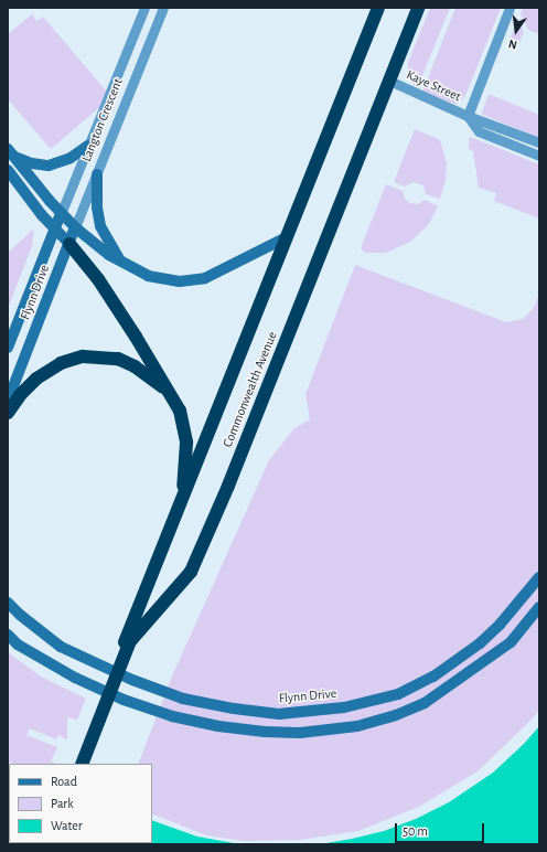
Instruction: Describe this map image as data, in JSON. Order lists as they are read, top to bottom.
{
  "streets": {
    "highway": ["Commonwealth Avenue"],
    "main road": ["Langton Crescent", "Flynn Drive"],
    "street": ["Kaye Street"]
  },
  "crossings": [
    ["Kaye Street", "Commonwealth Avenue"],
    ["Langton Crescent", "Flynn Drive"]
  ],
  "legend": ["Road", "Park", "Water"],
  "scale_bar": "50 m",
  "north": "bottom"
}
